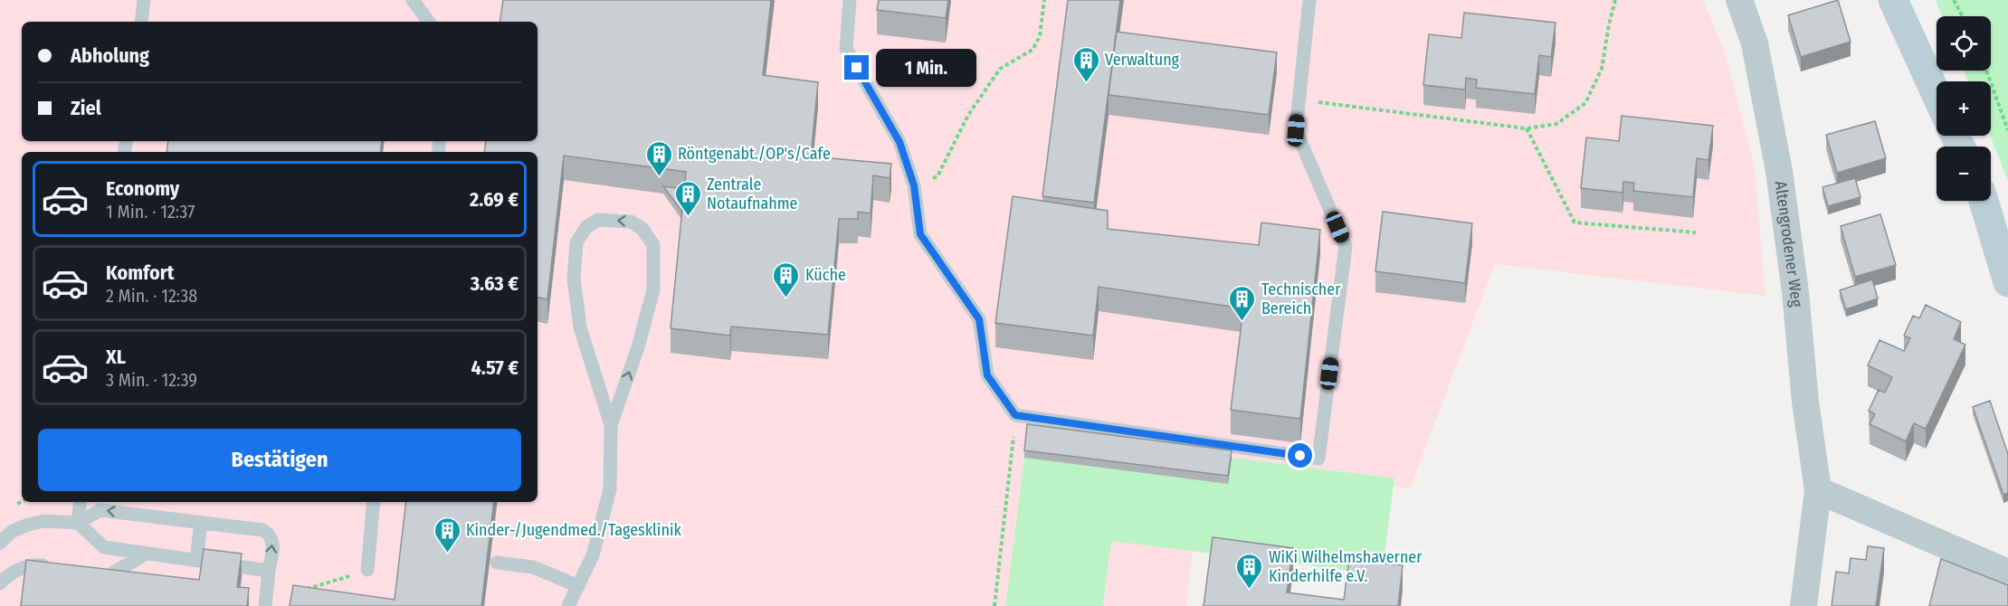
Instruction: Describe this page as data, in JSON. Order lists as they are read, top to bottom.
{
  "streets": {
    "street": ["Altengrodener Weg"]
  },
  "places": {
    "building": [
      "Verwaltung",
      "Röntgenabt./OP's/Cafe",
      "Zentrale Notaufnahme",
      "Küche",
      "Technischer Bereich",
      "Kinder-/Jugendmed./Tagesklinik",
      "WiKi Wilhelmshaverner Kinderhilfe e.V."
    ]
  },
  "page": {
    "map_buttons": ["+", "−"],
    "banner": ["Abholung", "Ziel"],
    "bubble": "1 Min.",
    "list": [
      {
        "name": "Economy",
        "note": "1 Min. · 12:37",
        "value": "2.69 €"
      },
      {
        "name": "Komfort",
        "note": "2 Min. · 12:38",
        "value": "3.63 €"
      },
      {
        "name": "XL",
        "note": "3 Min. · 12:39",
        "value": "4.57 €"
      }
    ],
    "buttons": "Bestätigen"
  }
}
